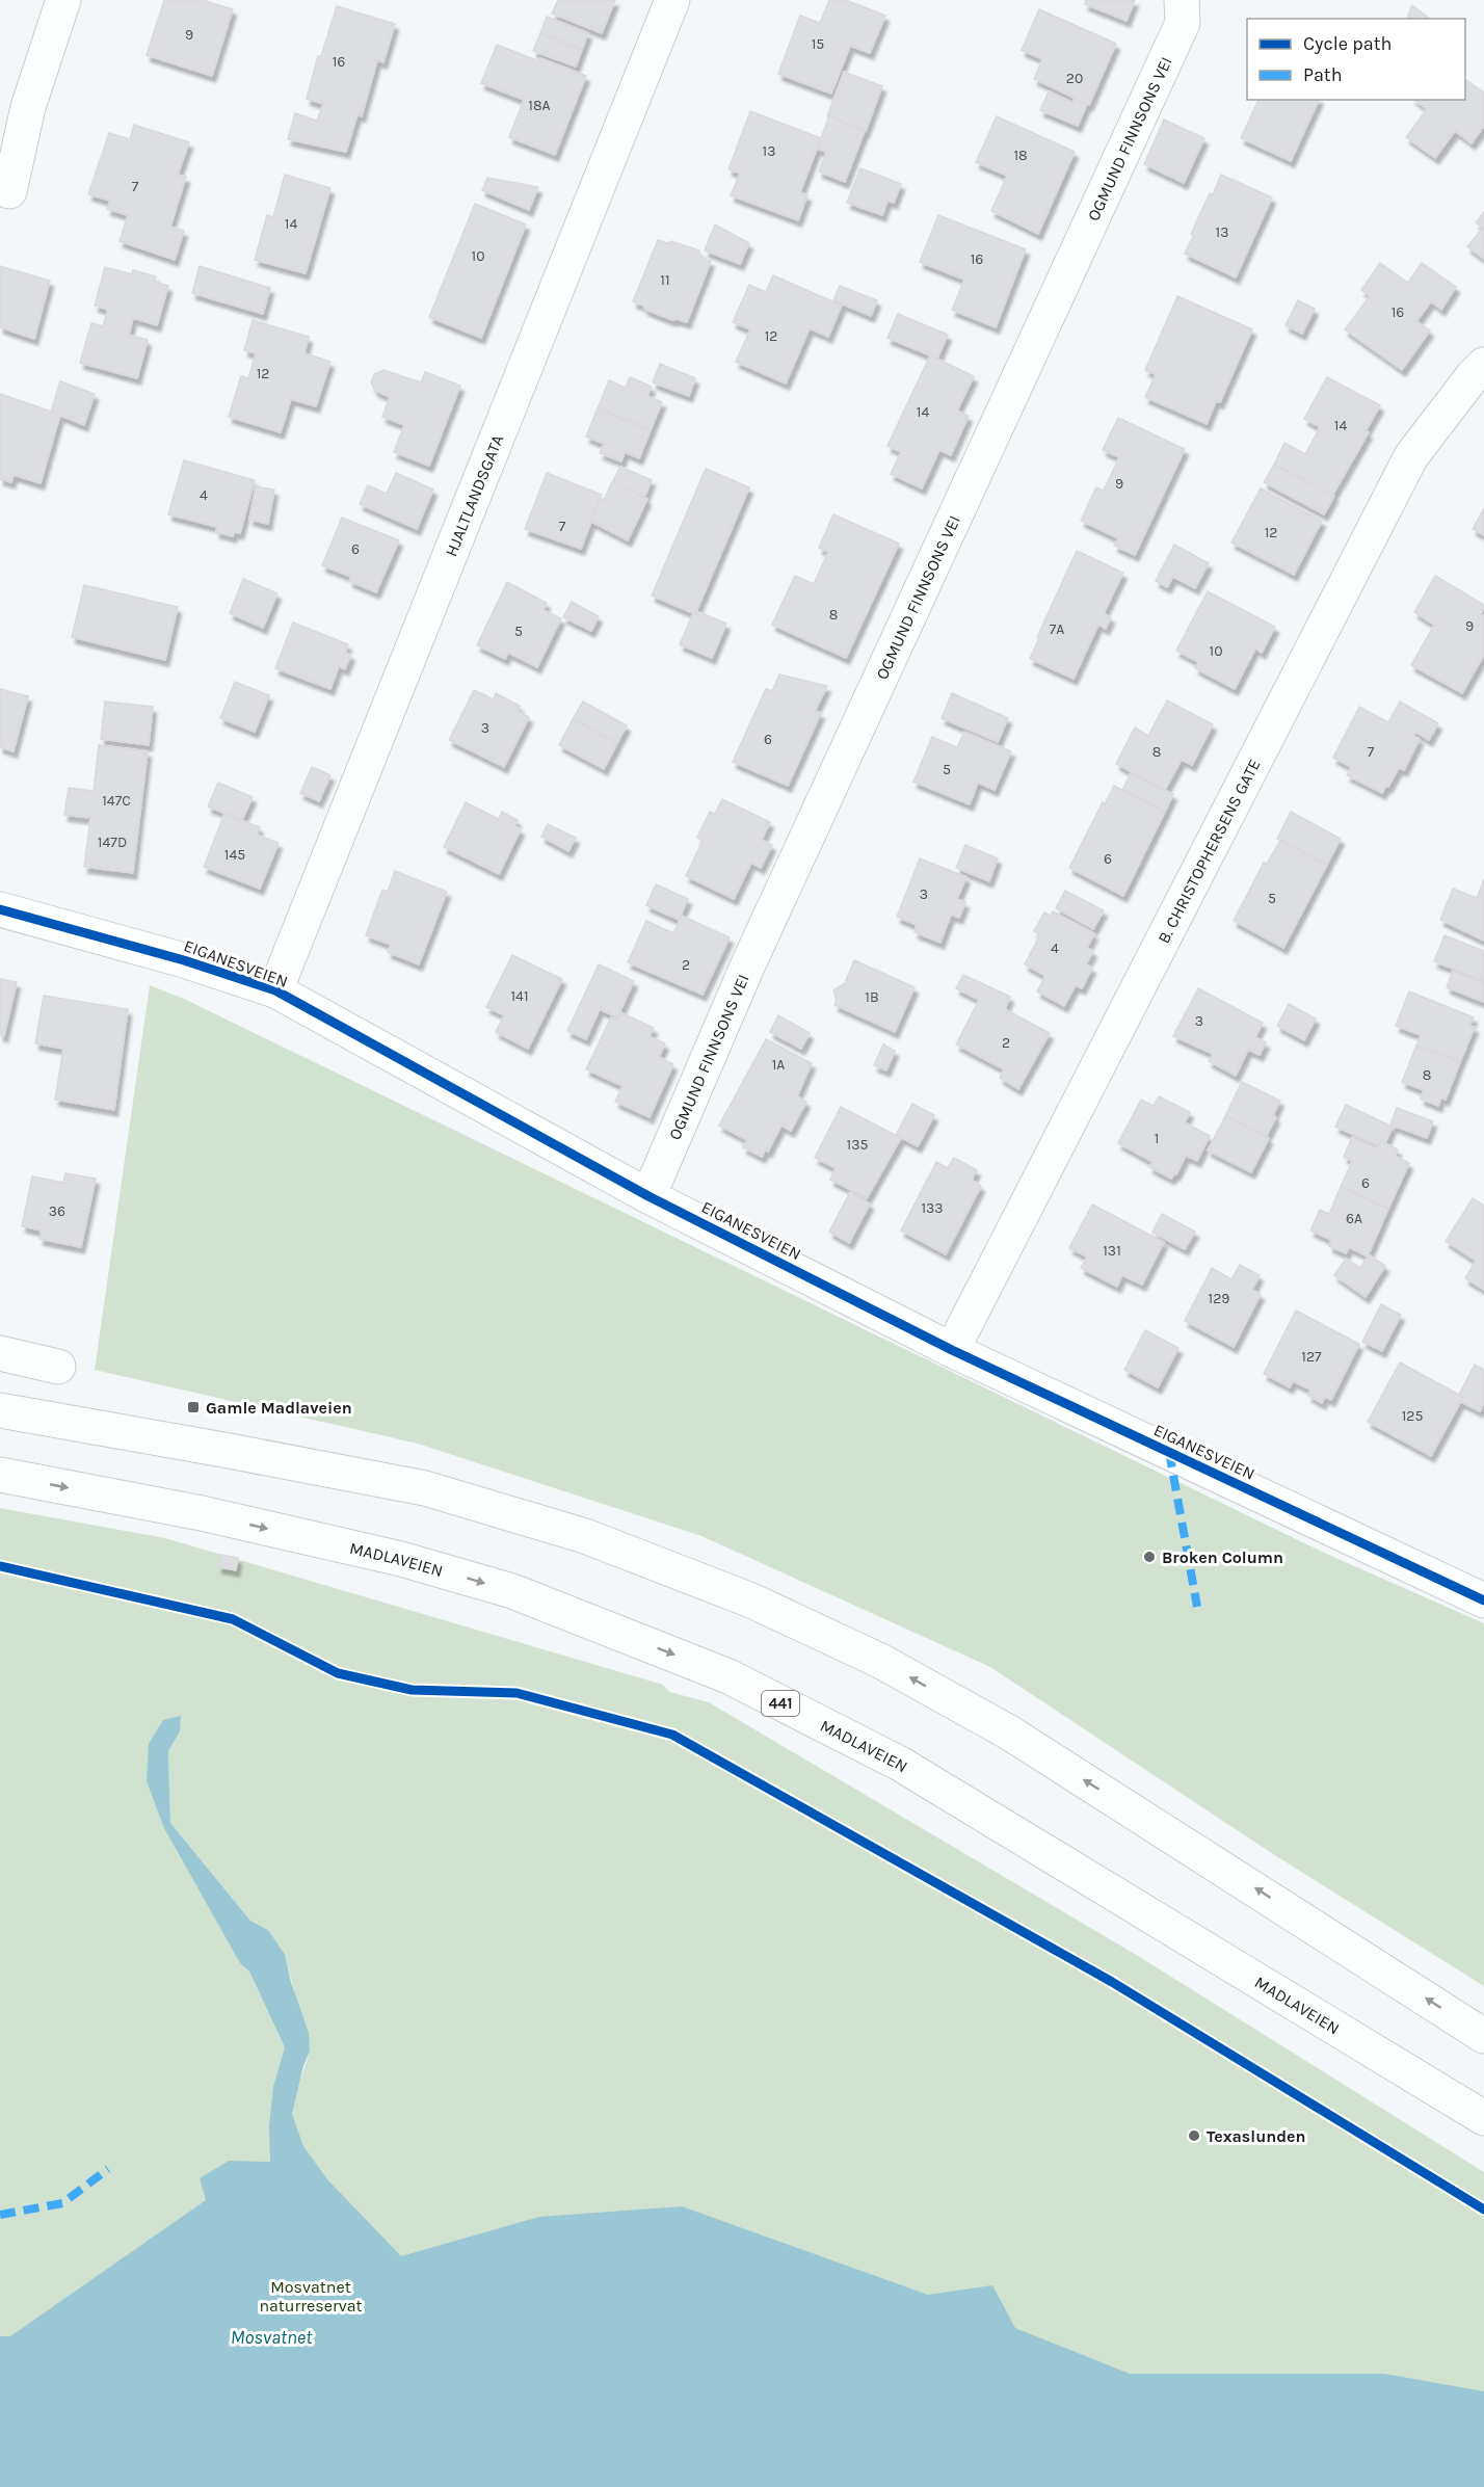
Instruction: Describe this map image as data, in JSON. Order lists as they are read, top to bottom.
{
  "streets": {
    "street": [
      "OGMUND FINNSONS VEI",
      "HJALTLANDSGATA",
      "B. CHRISTOPHERSENS GATE",
      "EIGANESVEIEN",
      "MADLAVEIEN",
      "441"
    ]
  },
  "crossings": [
    ["OGMUND FINNSONS VEI", "EIGANESVEIEN"],
    ["HJALTLANDSGATA", "EIGANESVEIEN"],
    ["B. CHRISTOPHERSENS GATE", "EIGANESVEIEN"]
  ],
  "water": ["Mosvatnet"],
  "parks": ["Mosvatnet naturreservat"],
  "places": {
    "transit": ["Gamle Madlaveien"],
    "other": ["Broken Column", "Texaslunden"]
  },
  "house_numbers": [
    "9",
    "15",
    "16",
    "20",
    "18A",
    "13",
    "18",
    "7",
    "14",
    "13",
    "10",
    "16",
    "11",
    "16",
    "12",
    "12",
    "14",
    "14",
    "9",
    "4",
    "7",
    "12",
    "6",
    "8",
    "9",
    "7A",
    "5",
    "10",
    "3",
    "6",
    "8",
    "7",
    "5",
    "147C",
    "147D",
    "145",
    "6",
    "3",
    "5",
    "4",
    "2",
    "141",
    "1B",
    "3",
    "2",
    "1A",
    "8",
    "1",
    "135",
    "6",
    "133",
    "36",
    "6A",
    "131",
    "129",
    "127",
    "125"
  ],
  "legend": ["Cycle path", "Path"]
}
